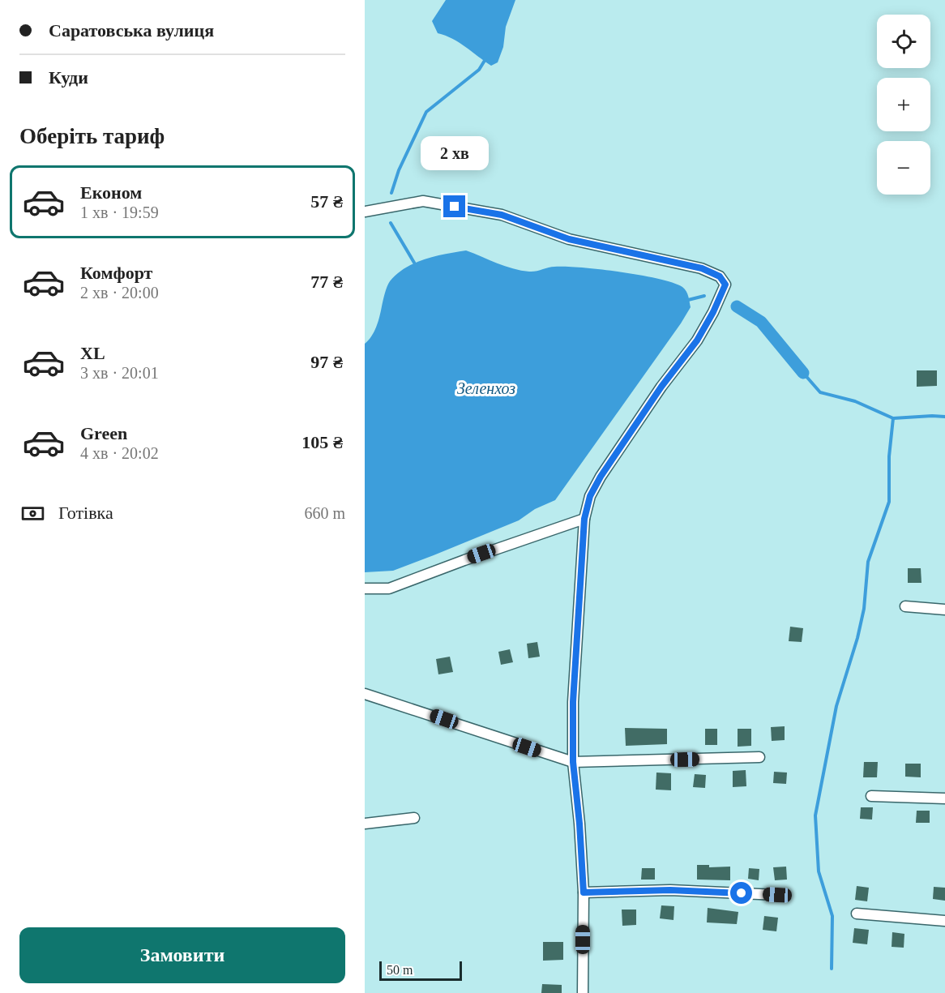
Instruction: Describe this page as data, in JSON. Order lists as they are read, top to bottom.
{
  "water": ["Зеленхоз"],
  "scale_bar": "50 m",
  "page": {
    "banner": ["Саратовська вулиця", "Куди"],
    "map_buttons": ["+", "−"],
    "heading": "Оберіть тариф",
    "bubble": "2 хв",
    "list": [
      {
        "name": "Економ",
        "note": "1 хв · 19:59",
        "value": "57 ₴"
      },
      {
        "name": "Комфорт",
        "note": "2 хв · 20:00",
        "value": "77 ₴"
      },
      {
        "name": "XL",
        "note": "3 хв · 20:01",
        "value": "97 ₴"
      },
      {
        "name": "Green",
        "note": "4 хв · 20:02",
        "value": "105 ₴"
      }
    ],
    "pay": ["Готівка", "660 m"],
    "buttons": "Замовити",
    "scale": "50 m"
  }
}
